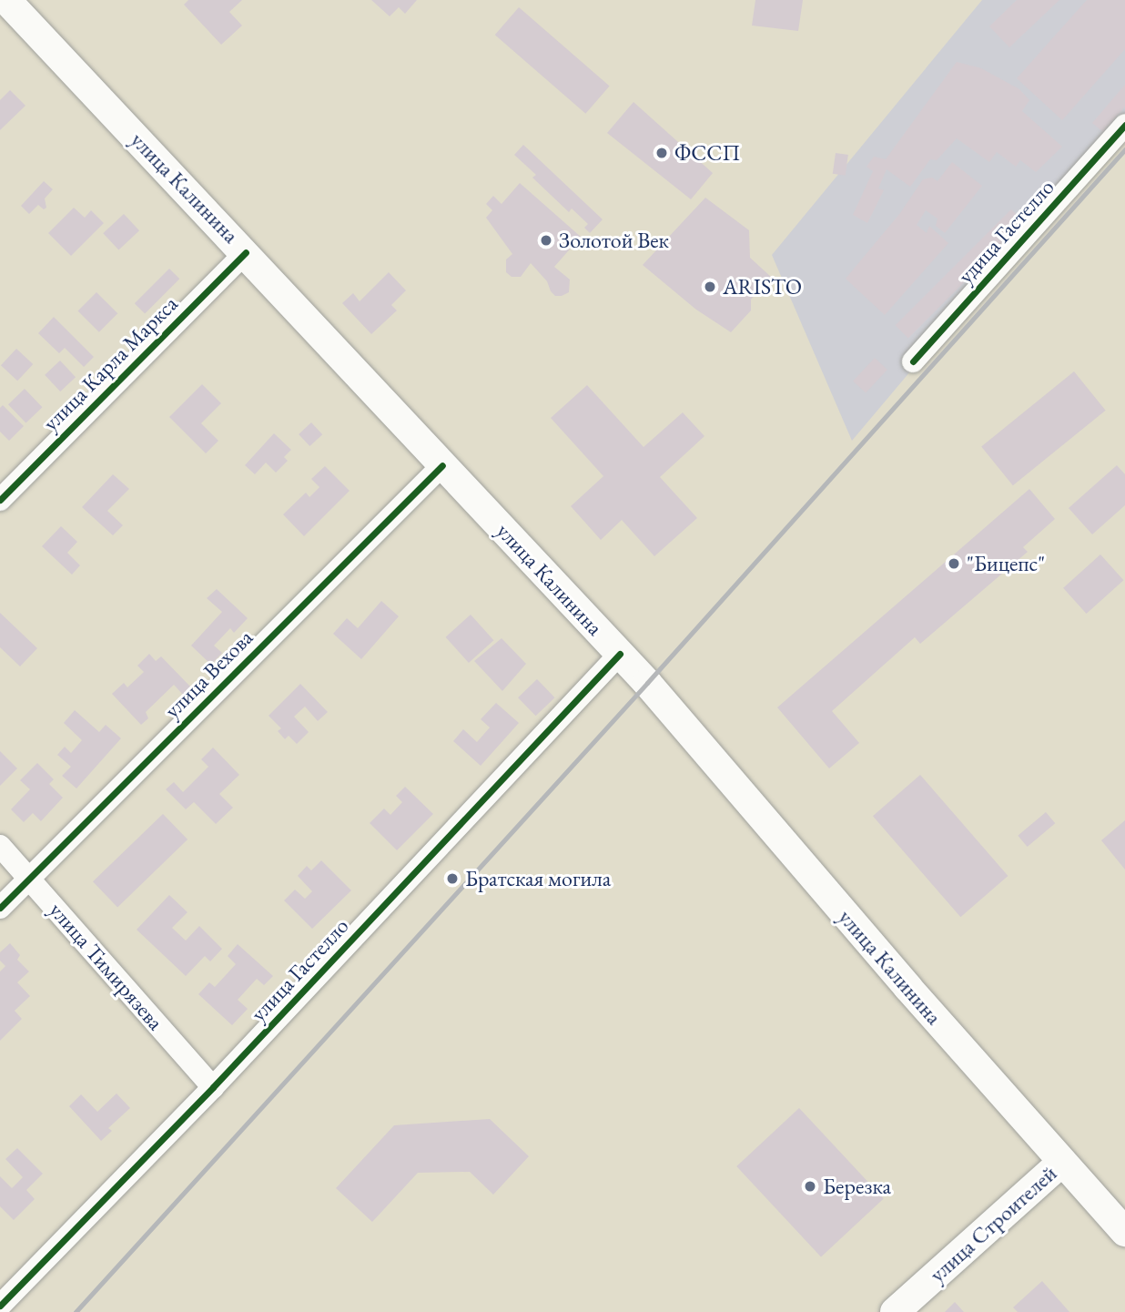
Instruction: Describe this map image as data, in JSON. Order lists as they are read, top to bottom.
{
  "streets": {
    "main road": ["улица Калинина", "улица Строителей"],
    "street": [
      "удица Гастелло",
      "улица Карла Маркса",
      "улица Вехова",
      "улица Тимирязева",
      "улица Гастелло"
    ]
  },
  "crossings": [
    ["улица Калинина", "улица Карла Маркса"],
    ["улица Калинина", "улица Вехова"],
    ["улица Калинина", "улица Гастелло"],
    ["улица Калинина", "улица Строителей"],
    ["улица Вехова", "улица Тимирязева"],
    ["улица Тимирязева", "улица Гастелло"]
  ],
  "places": [
    "ФССП",
    "Золотой Век",
    "ARISTO",
    "\"Бицепс\"",
    "Братская могила",
    "Березка"
  ]
}
